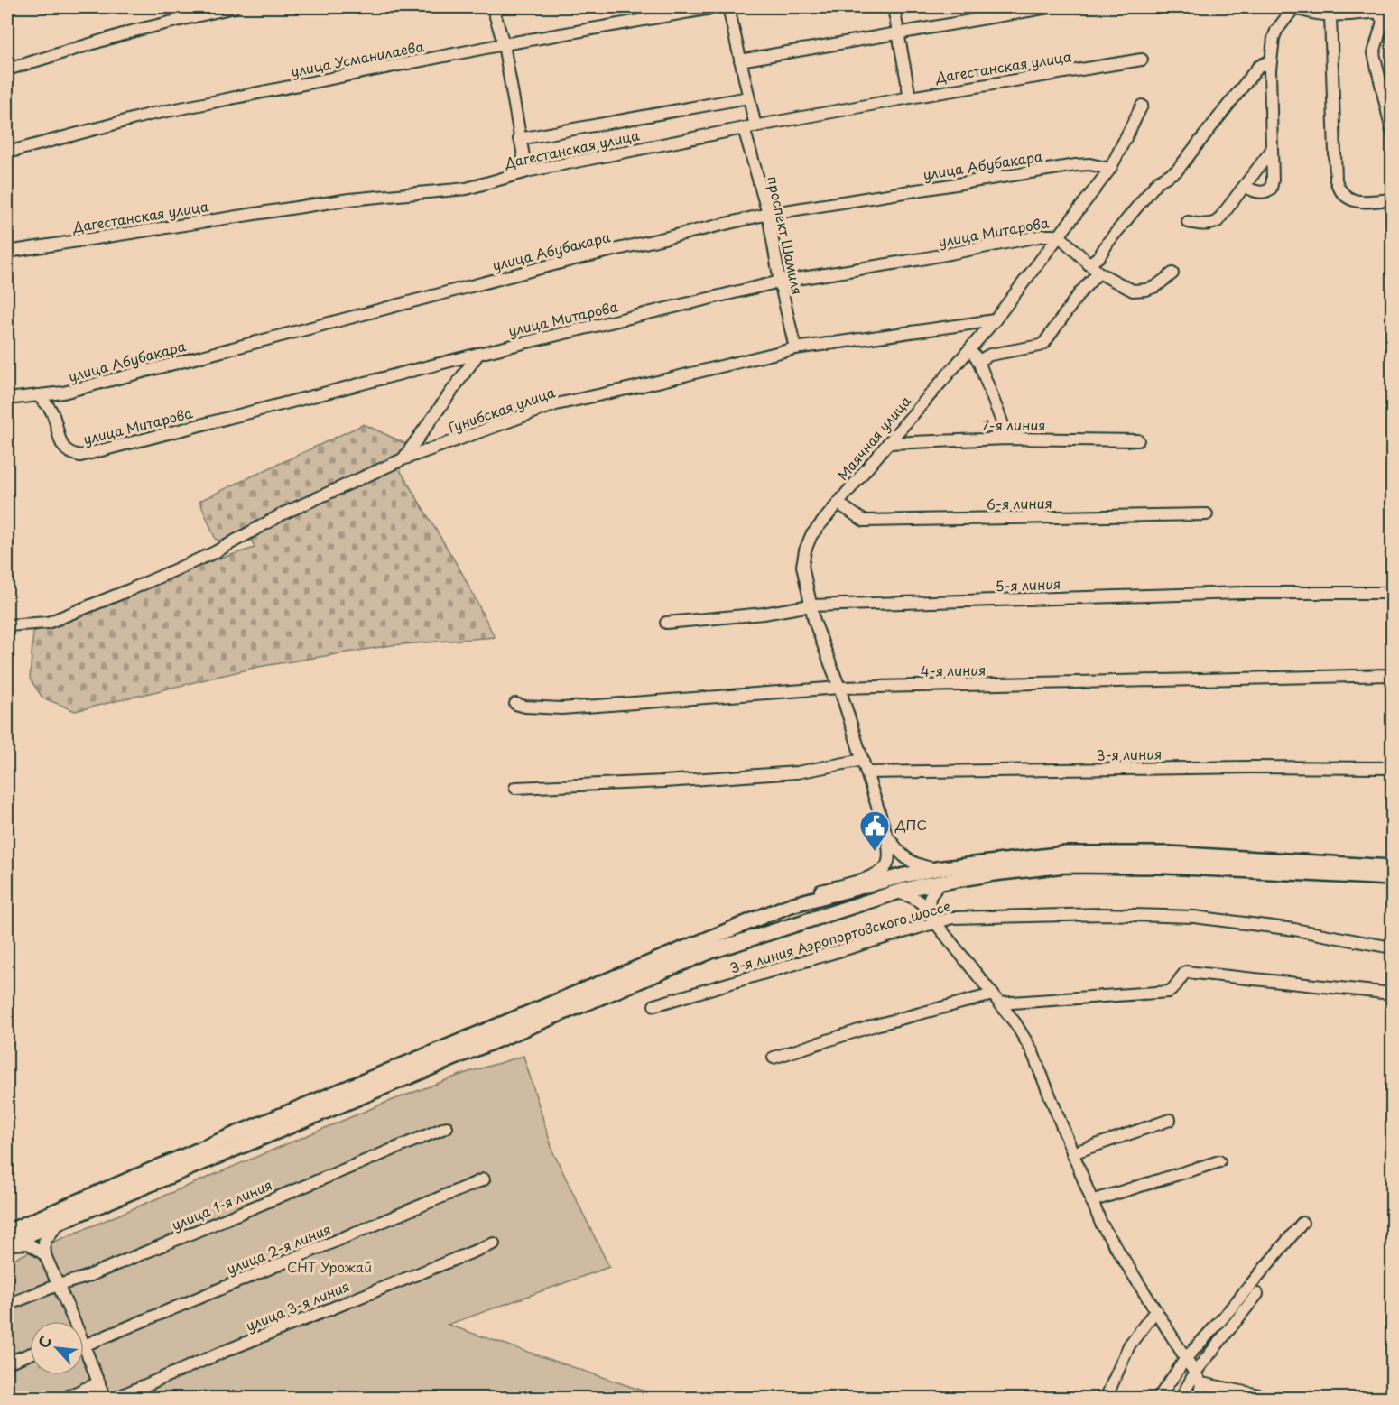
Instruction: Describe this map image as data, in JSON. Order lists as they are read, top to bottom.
{
  "streets": {
    "street": [
      "улица Усманилаева",
      "Дагестанская улица",
      "улица Абубакара",
      "улица Митарова",
      "проспект Шамиля",
      "Гунибская улица",
      "7-я линия",
      "Маячная улица",
      "6-я линия",
      "5-я линия",
      "4-я линия",
      "3-я линия",
      "3-я линия Аэропортовского шоссе",
      "улица 1-я линия",
      "улица 2-я линия",
      "улица 3-я линия"
    ]
  },
  "crossings": [
    ["Дагестанская улица", "проспект Шамиля"],
    ["улица Абубакара", "улица Митарова"],
    ["улица Абубакара", "проспект Шамиля"],
    ["улица Абубакара", "Маячная улица"],
    ["улица Митарова", "проспект Шамиля"],
    ["улица Митарова", "Маячная улица"],
    ["проспект Шамиля", "Гунибская улица"],
    ["Гунибская улица", "Маячная улица"],
    ["7-я линия", "Маячная улица"],
    ["Маячная улица", "6-я линия"],
    ["Маячная улица", "5-я линия"],
    ["Маячная улица", "4-я линия"],
    ["Маячная улица", "3-я линия"]
  ],
  "parks": ["СНТ Урожай"],
  "places": {
    "public building": ["ДПС"]
  },
  "north": "top left"
}
